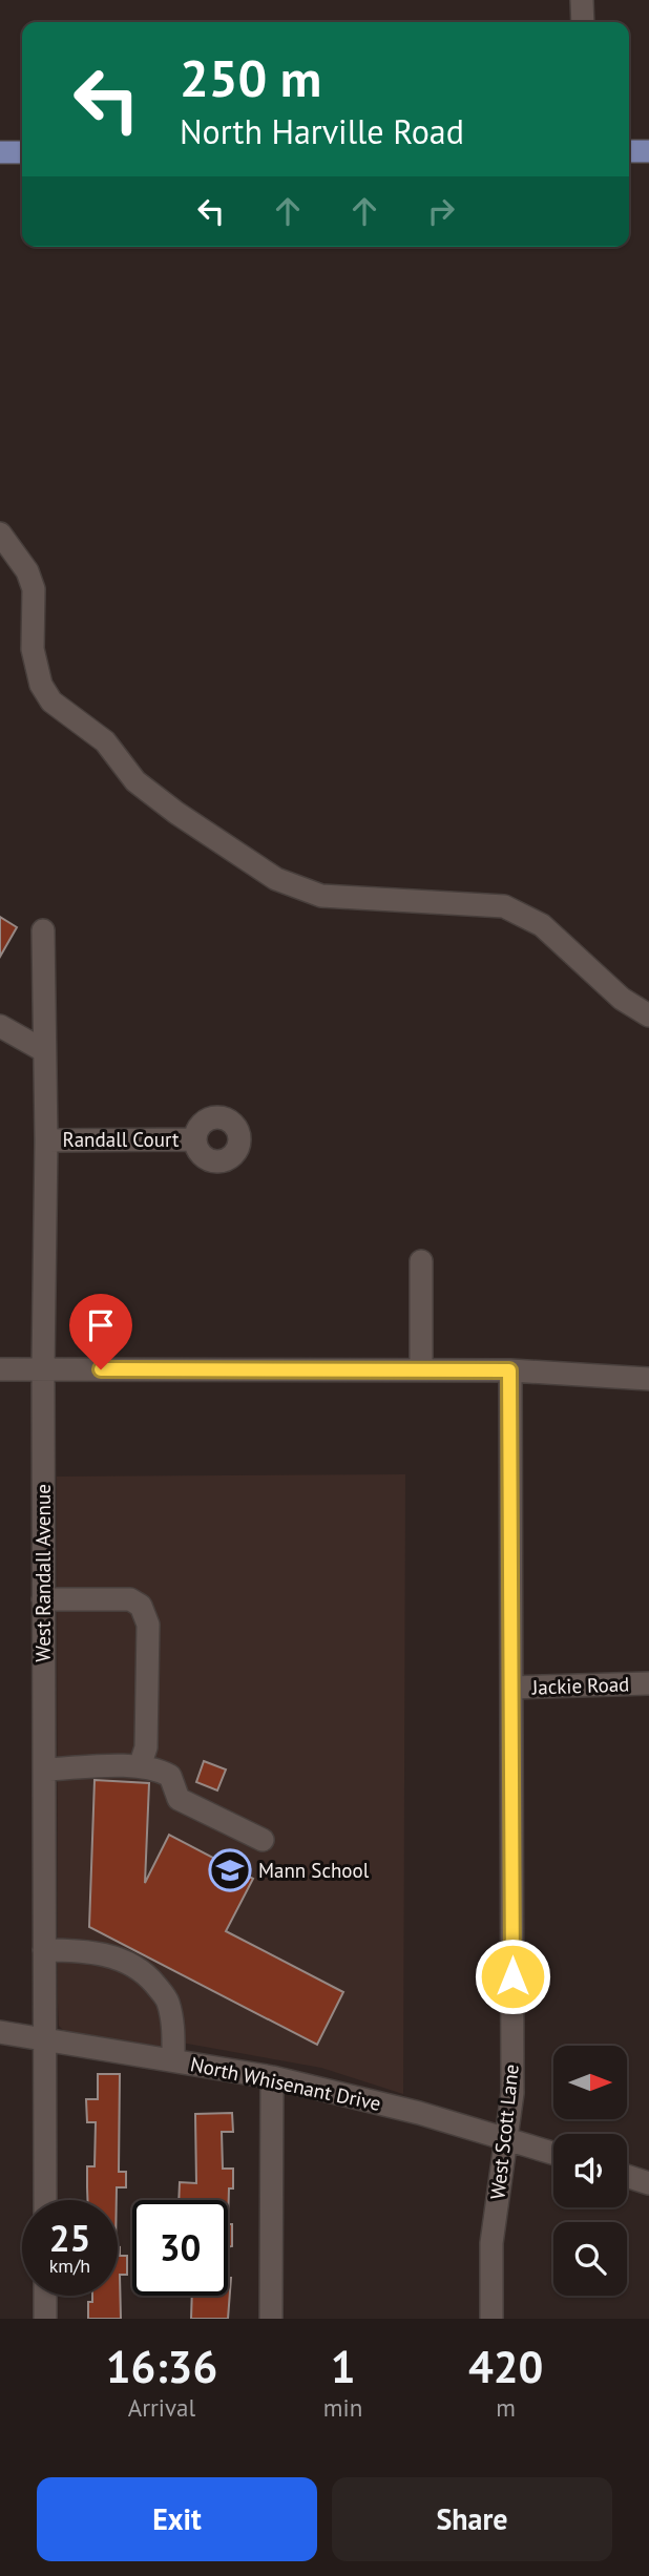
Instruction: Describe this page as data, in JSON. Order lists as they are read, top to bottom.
{
  "streets": {
    "street": [
      "Randall Court",
      "West Randall Avenue",
      "Jackie Road",
      "North Whisenant Drive",
      "West Scott Lane"
    ]
  },
  "crossings": [
    ["Randall Court", "West Randall Avenue"],
    ["West Randall Avenue", "North Whisenant Drive"],
    ["Jackie Road", "West Scott Lane"],
    ["North Whisenant Drive", "West Scott Lane"]
  ],
  "places": {
    "school or university": ["Mann School"]
  },
  "north": "right",
  "page": {
    "turn": ["250 m", "North Harville Road"],
    "speed": "25 km/h",
    "limit": "30",
    "eta": [
      "16:36",
      "Arrival",
      "1",
      "min",
      "420",
      "m"
    ],
    "buttons": ["Exit", "Share"]
  }
}
